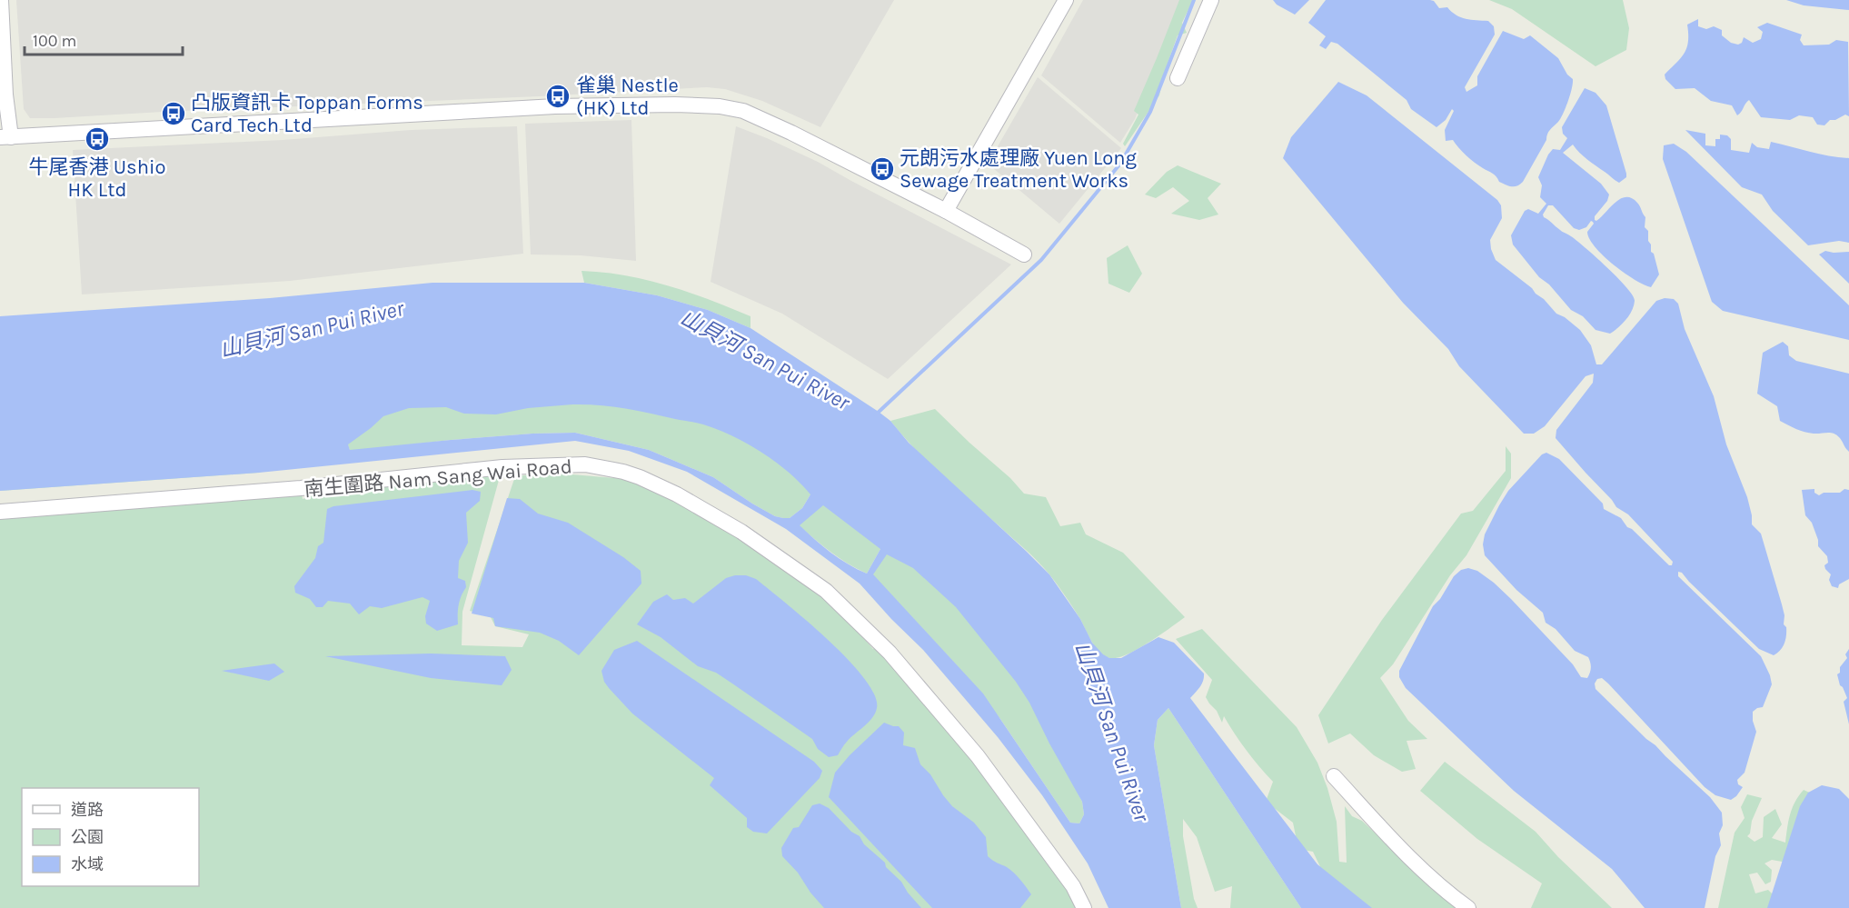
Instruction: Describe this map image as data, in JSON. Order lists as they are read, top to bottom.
{
  "streets": {
    "street": ["南生圍路 Nam Sang Wai Road"]
  },
  "water": ["山貝河 San Pui River"],
  "places": {
    "bus stop": [
      "雀巢 Nestle (HK) Ltd",
      "凸版資訊卡 Toppan Forms Card Tech Ltd",
      "牛尾香港 Ushio HK Ltd",
      "元朗污水處理廠 Yuen Long Sewage Treatment Works"
    ]
  },
  "legend": ["道路", "公園", "水域"],
  "scale_bar": "100 m"
}
